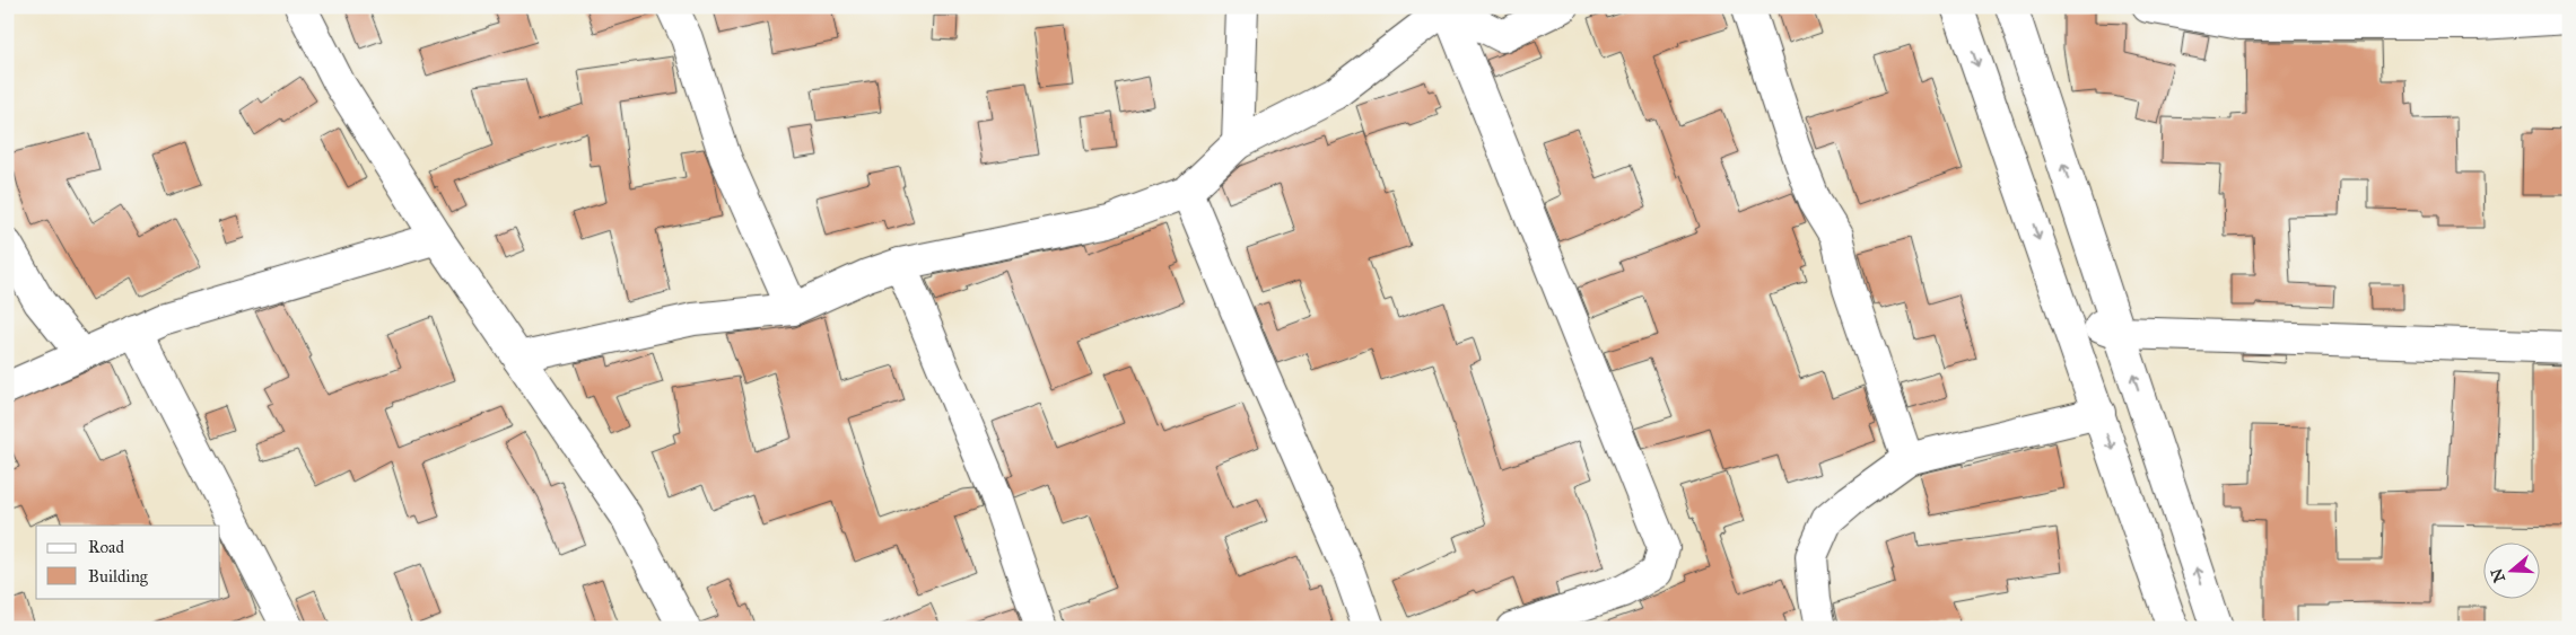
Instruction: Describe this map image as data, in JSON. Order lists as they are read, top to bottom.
{
  "legend": ["Road", "Building"],
  "north": "left"
}
